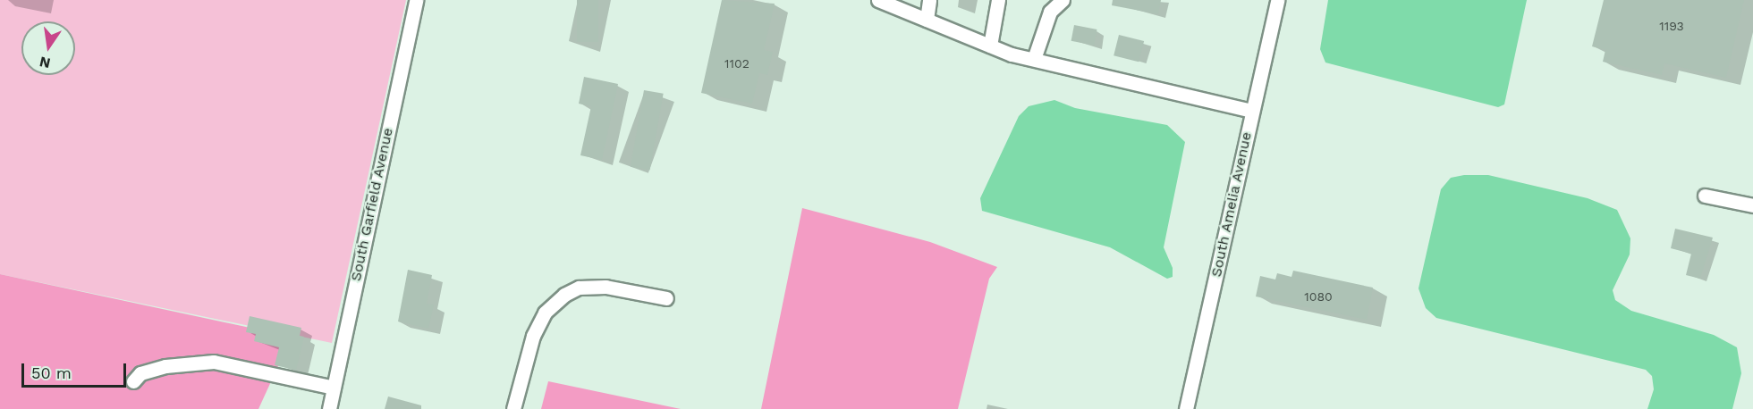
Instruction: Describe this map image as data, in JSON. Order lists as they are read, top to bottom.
{
  "streets": {
    "street": ["South Garfield Avenue", "South Amelia Avenue"]
  },
  "house_numbers": ["1193", "1102", "1080"],
  "scale_bar": "50 m",
  "north": "bottom"
}
